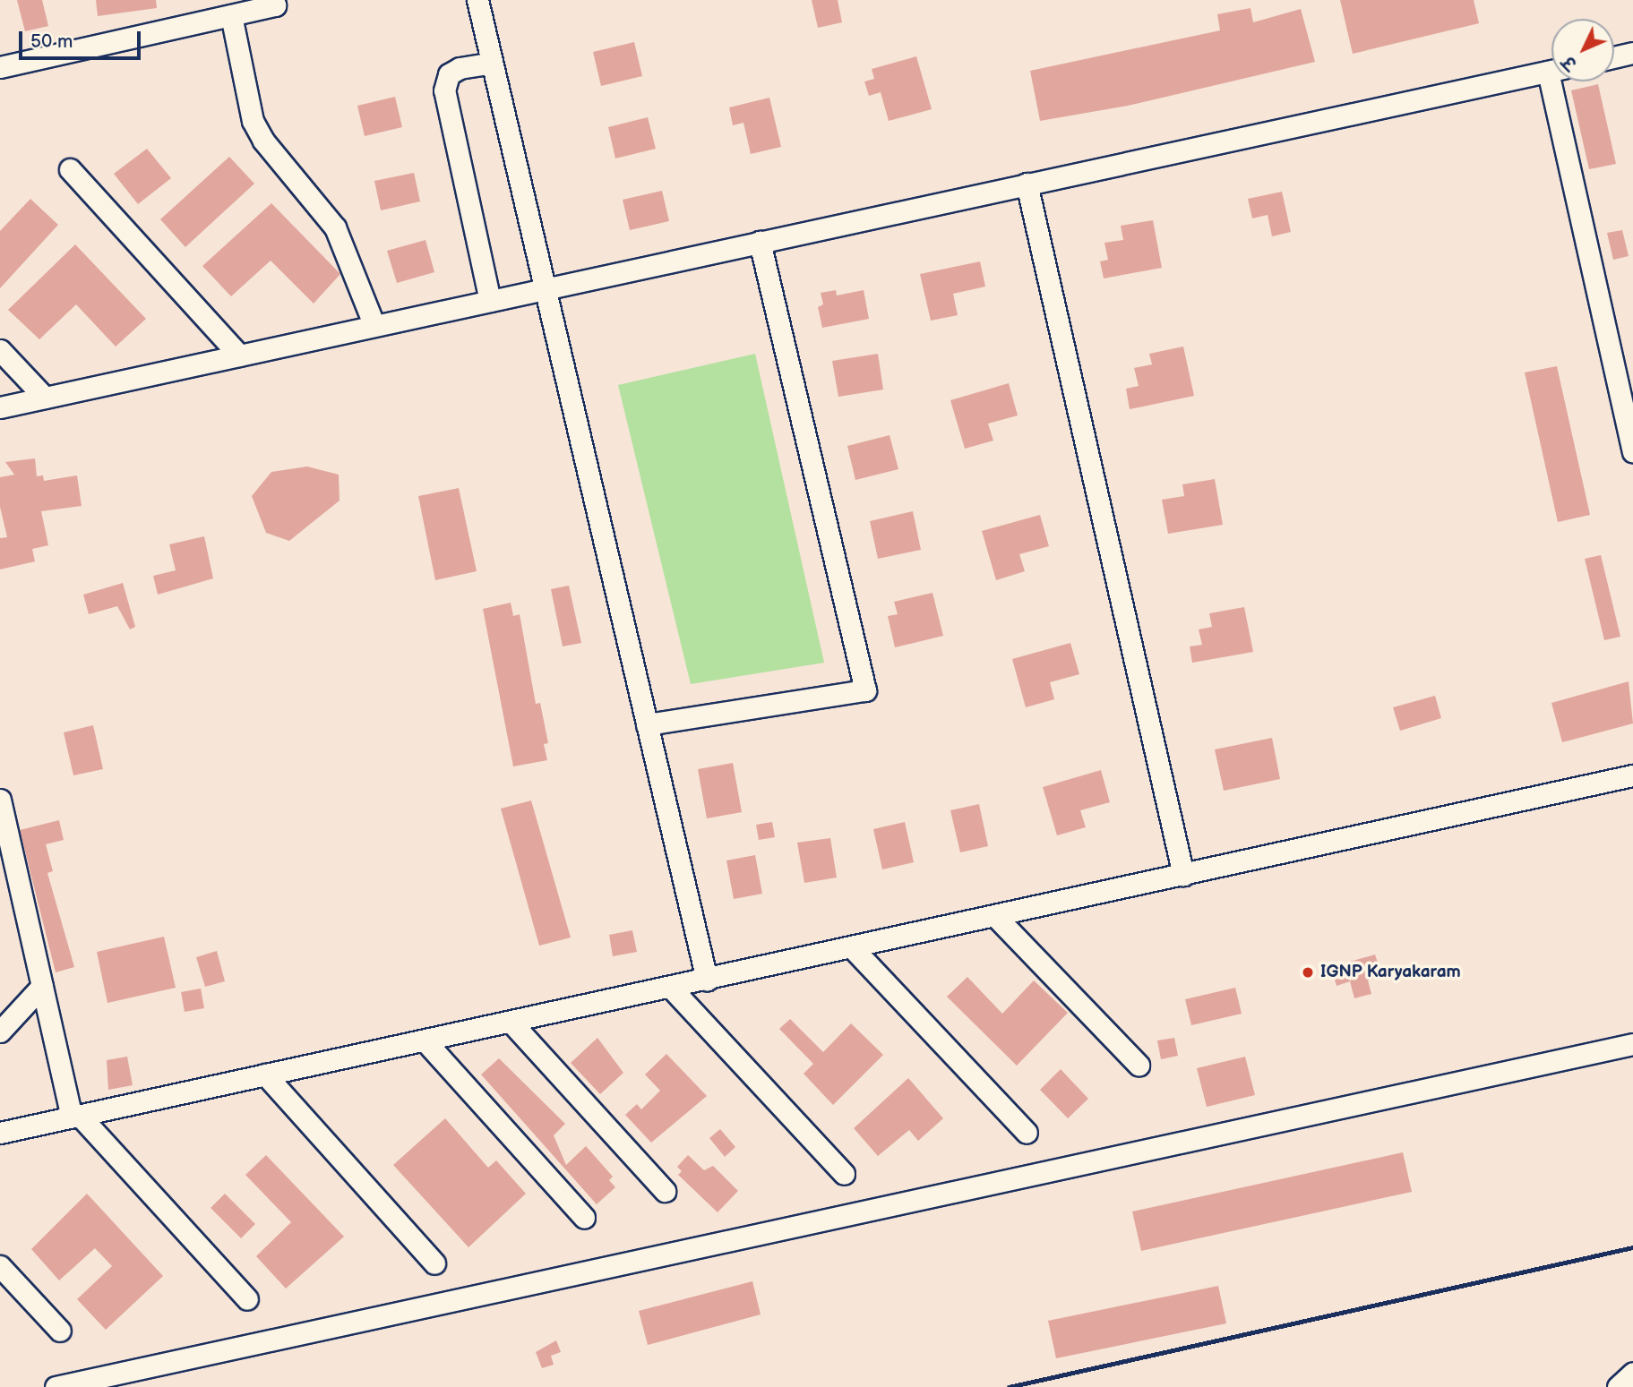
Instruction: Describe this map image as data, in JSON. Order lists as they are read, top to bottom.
{
  "places": ["IGNP Karyakaram"],
  "scale_bar": "50 m",
  "north": "bottom left"
}
